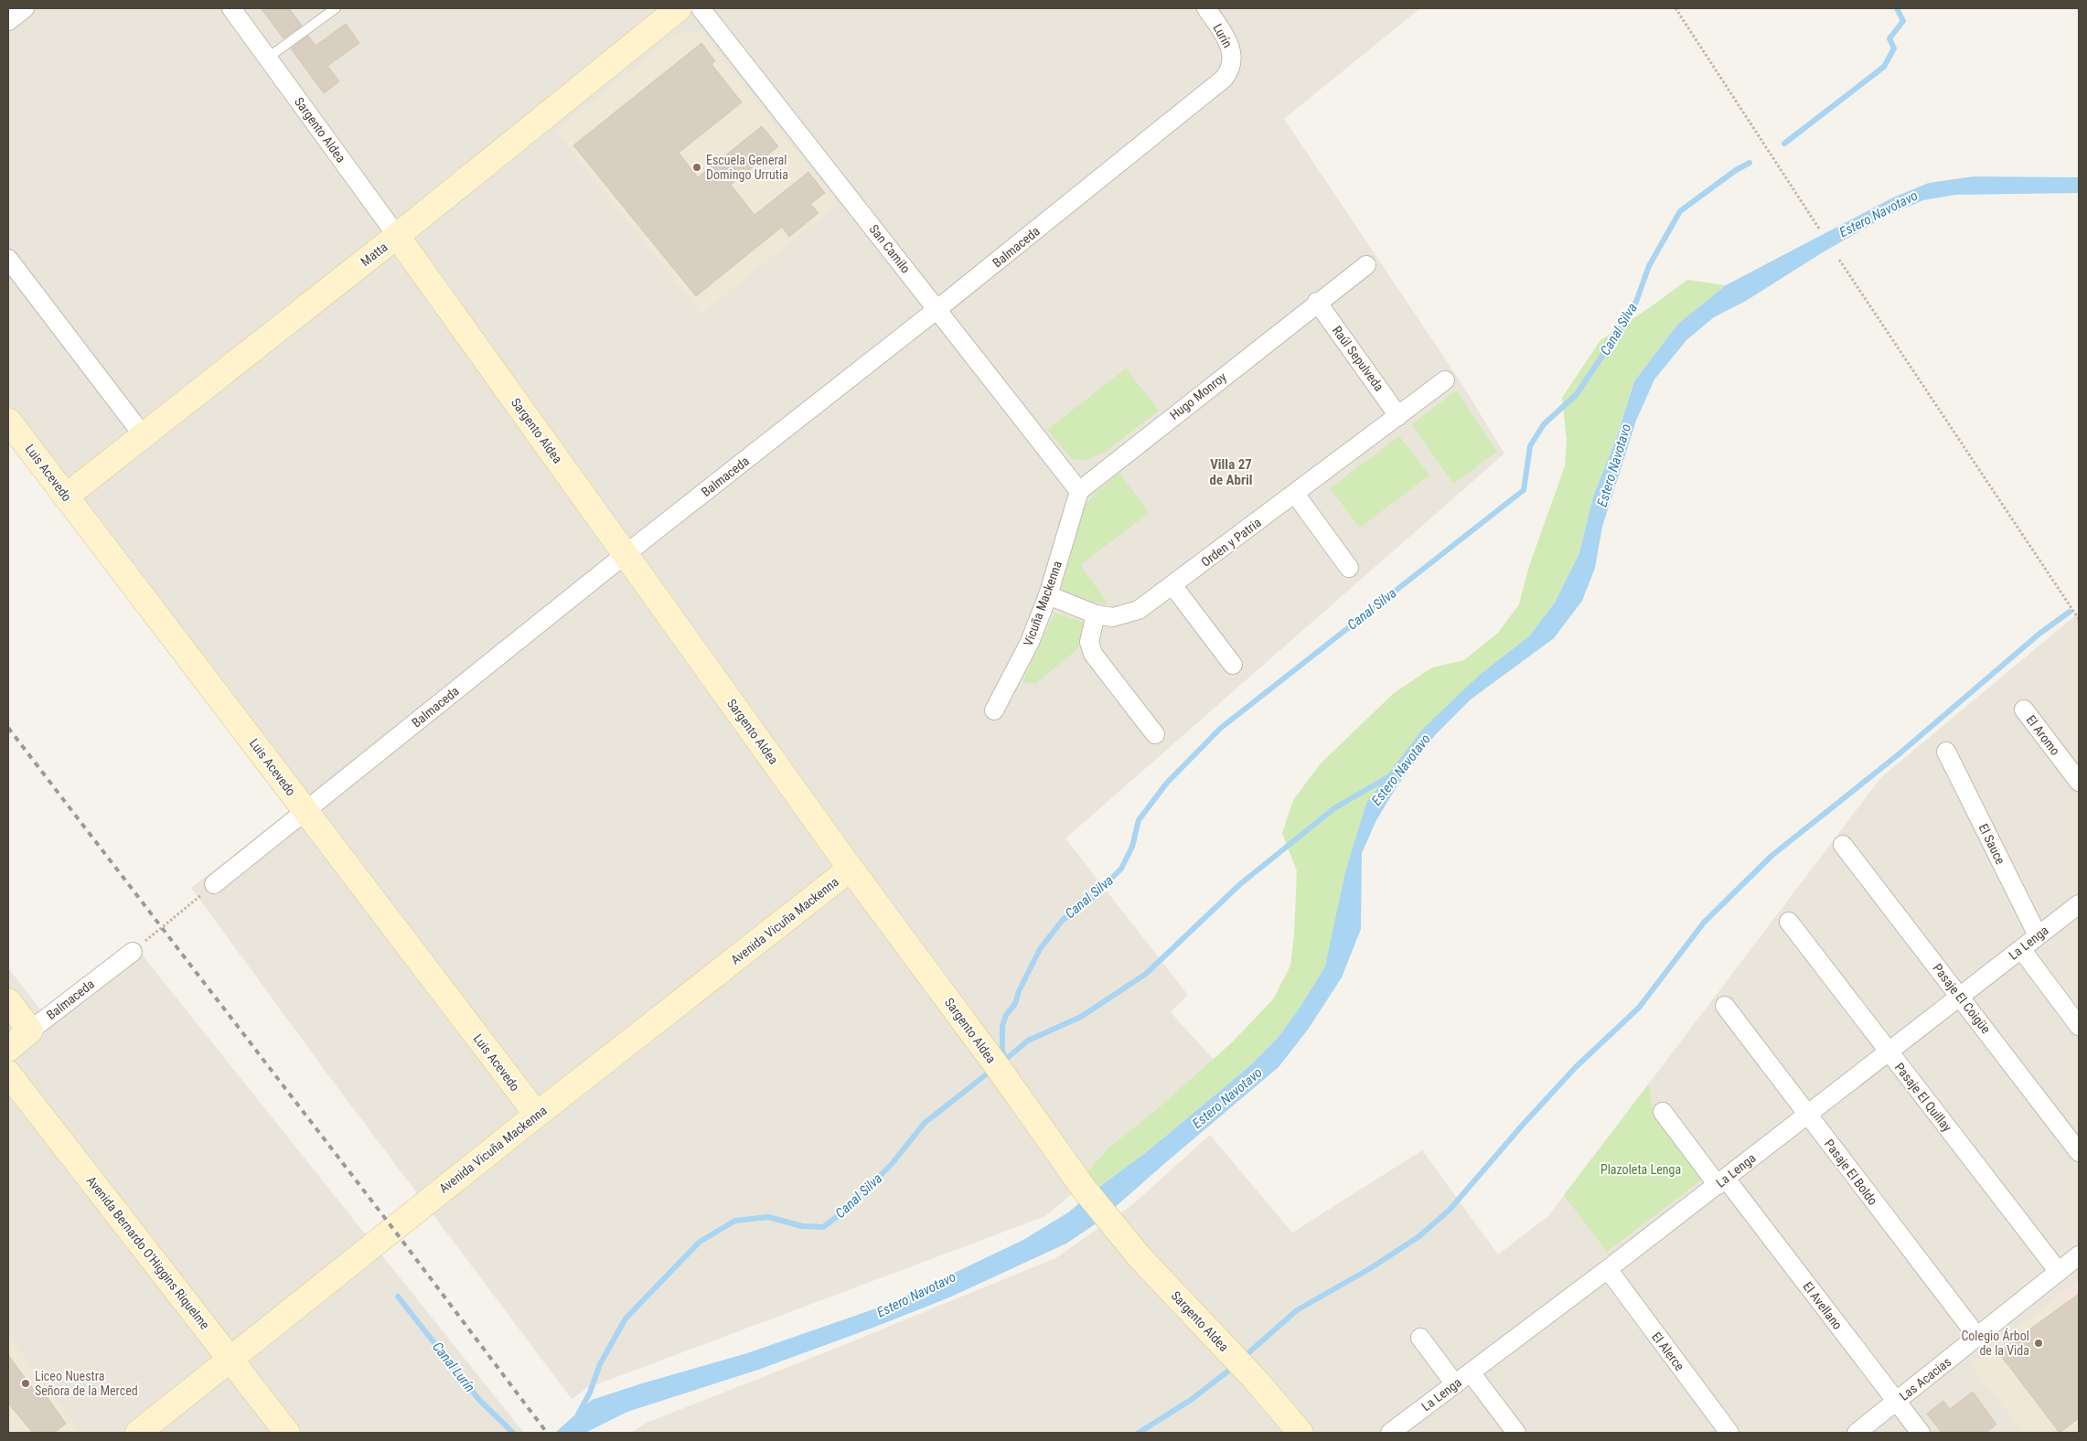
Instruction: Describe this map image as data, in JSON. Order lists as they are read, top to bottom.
{
  "streets": {
    "street": [
      "Lurín",
      "Sargento Aldea",
      "Balmaceda",
      "San Camilo",
      "Matta",
      "Raúl Sepulveda",
      "Hugo Monroy",
      "Luis Acevedo",
      "Orden y Patria",
      "Vicuña Mackenna",
      "El Aromo",
      "El Sauce",
      "Avenida Vicuña Mackenna",
      "La Lenga",
      "Pasaje El Coigüe",
      "Pasaje El Quillay",
      "Pasaje El Boldo",
      "Avenida Bernardo O'Higgins Riquelme",
      "El Avellano",
      "El Alerce",
      "Las Acacias"
    ]
  },
  "crossings": [
    ["Lurín", "Balmaceda"],
    ["Sargento Aldea", "Balmaceda"],
    ["Sargento Aldea", "Matta"],
    ["Sargento Aldea", "Avenida Vicuña Mackenna"],
    ["Balmaceda", "San Camilo"],
    ["Balmaceda", "Luis Acevedo"],
    ["San Camilo", "Hugo Monroy"],
    ["San Camilo", "Vicuña Mackenna"],
    ["Matta", "Luis Acevedo"],
    ["Raúl Sepulveda", "Hugo Monroy"],
    ["Raúl Sepulveda", "Orden y Patria"],
    ["Hugo Monroy", "Vicuña Mackenna"],
    ["Luis Acevedo", "Avenida Vicuña Mackenna"],
    ["Orden y Patria", "Vicuña Mackenna"],
    ["El Sauce", "La Lenga"],
    ["Avenida Vicuña Mackenna", "Avenida Bernardo O'Higgins Riquelme"],
    ["La Lenga", "Pasaje El Coigüe"],
    ["La Lenga", "Pasaje El Quillay"],
    ["La Lenga", "Pasaje El Boldo"],
    ["La Lenga", "El Avellano"],
    ["La Lenga", "El Alerce"],
    ["Pasaje El Quillay", "Las Acacias"],
    ["Pasaje El Boldo", "Las Acacias"],
    ["El Avellano", "Las Acacias"]
  ],
  "districts": ["Villa 27 de Abril"],
  "water": ["Estero Navotavo", "Canal Silva", "Canal Lurín"],
  "parks": ["Plazoleta Lenga"],
  "places": ["Escuela General Domingo Urrutia", "Colegio Árbol de la Vida", "Liceo Nuestra Señora de la Merced"]
}
